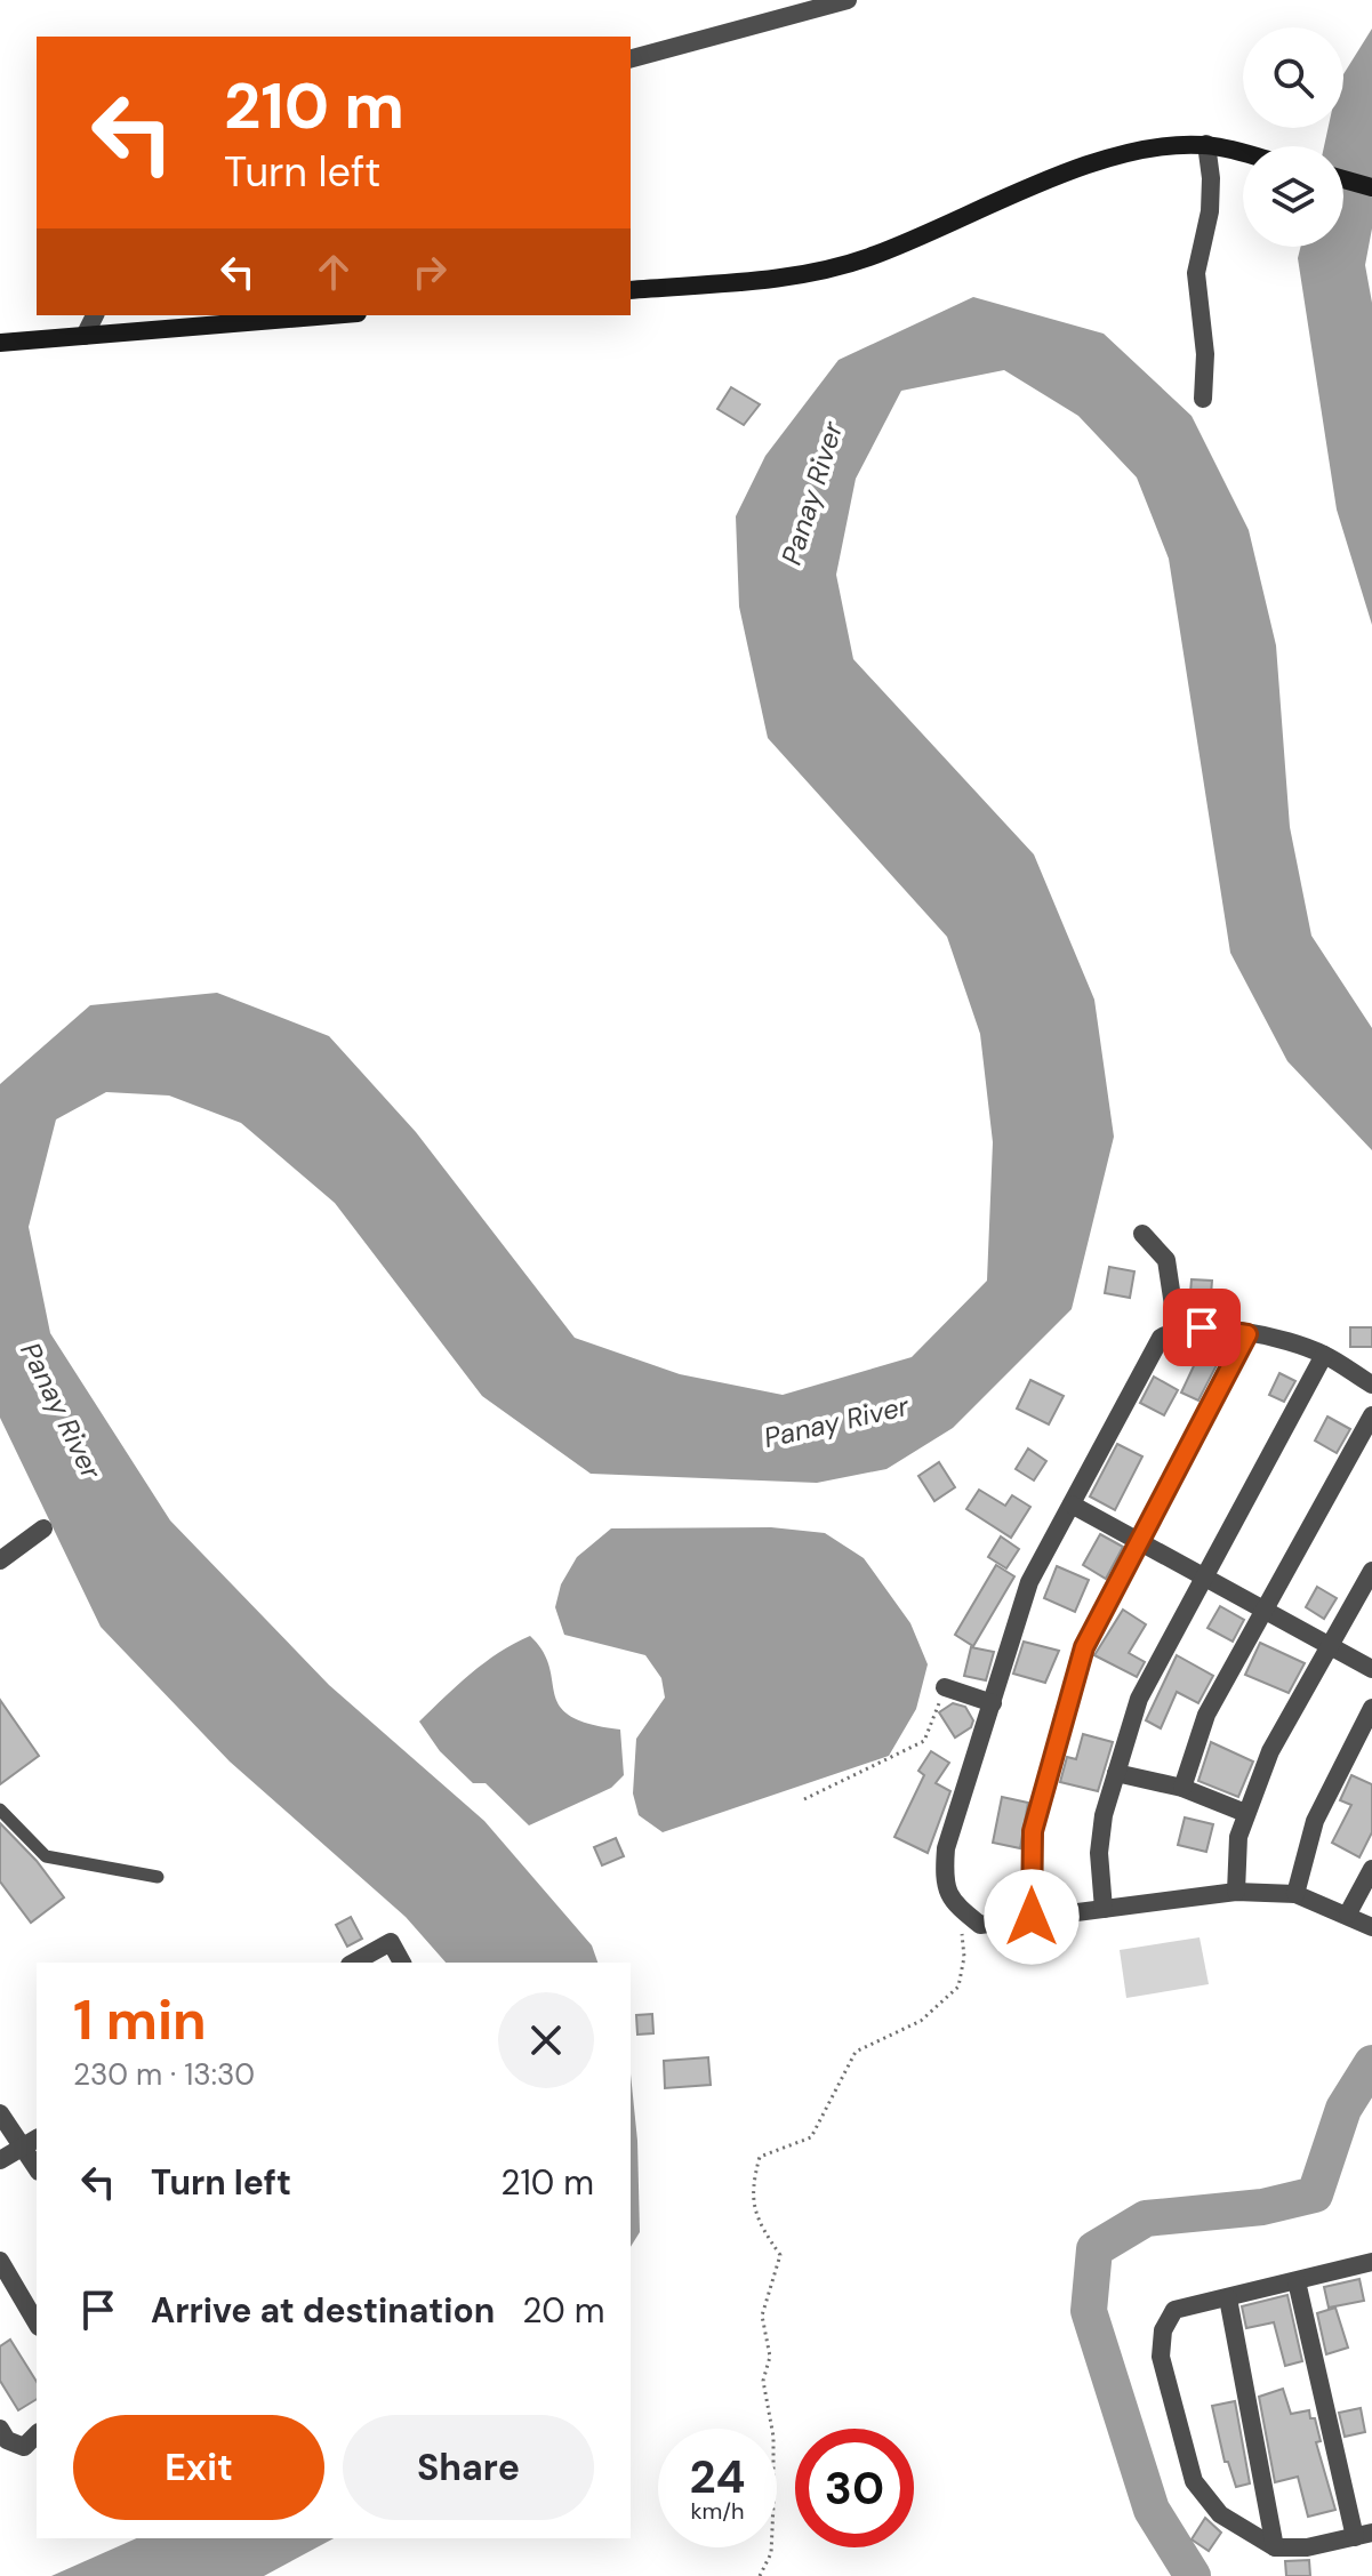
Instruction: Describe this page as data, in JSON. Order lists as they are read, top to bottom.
{
  "water": ["Panay River"],
  "page": {
    "turn": ["210 m", "Turn left"],
    "heading": ["1 min", "230 m · 13:30"],
    "list": [
      {
        "name": "Turn left",
        "value": "210 m"
      },
      {
        "name": "Arrive at destination",
        "value": "20 m"
      }
    ],
    "buttons": ["Exit", "Share"],
    "speed": "24 km/h",
    "limit": "30"
  }
}
